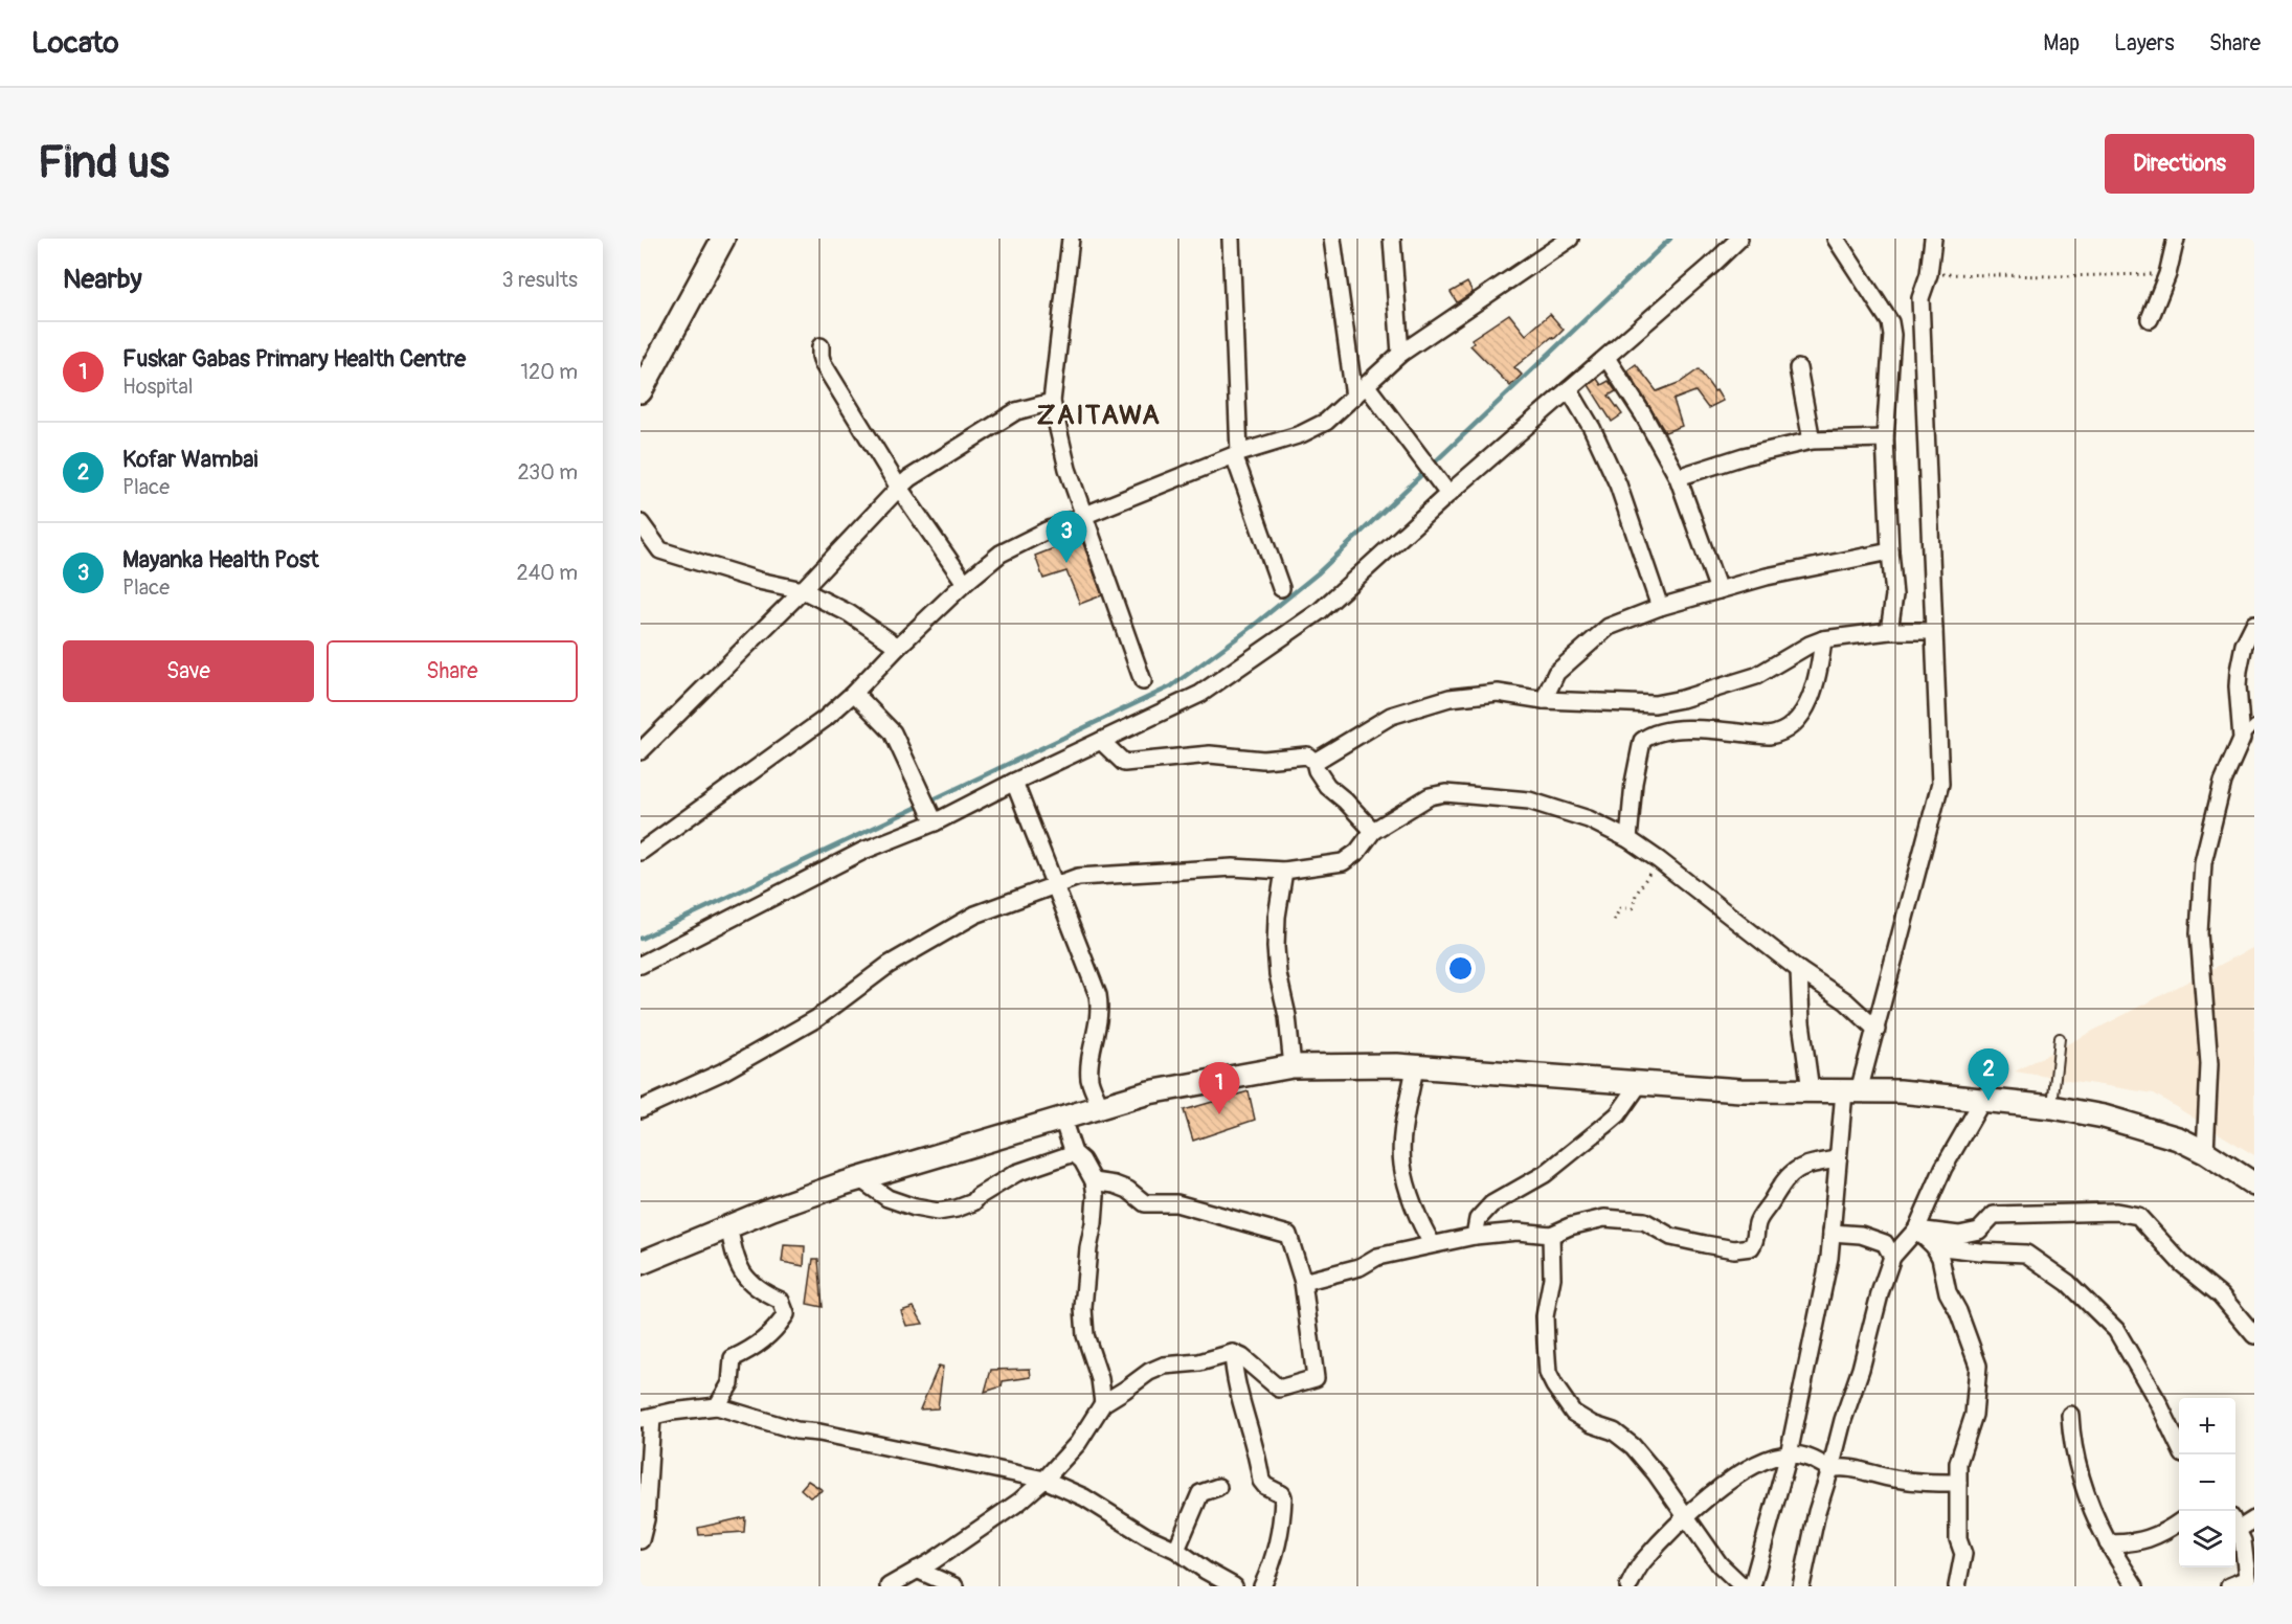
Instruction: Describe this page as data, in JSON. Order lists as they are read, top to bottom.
{
  "districts": ["ZAITAWA"],
  "page": {
    "header": "Locato",
    "nav": ["Map", "Layers", "Share"],
    "buttons": [
      "Directions",
      ["Save", "Share"]
    ],
    "title": "Find us",
    "heading": ["Nearby", "3 results"],
    "list": [
      {
        "mark": "1",
        "name": "Fuskar Gabas Primary Health Centre",
        "note": "Hospital",
        "value": "120 m"
      },
      {
        "mark": "2",
        "name": "Kofar Wambai",
        "note": "Place",
        "value": "230 m"
      },
      {
        "mark": "3",
        "name": "Mayanka Health Post",
        "note": "Place",
        "value": "240 m"
      }
    ],
    "pins": ["3", "2", "1"],
    "map_buttons": ["+", "−"]
  }
}
